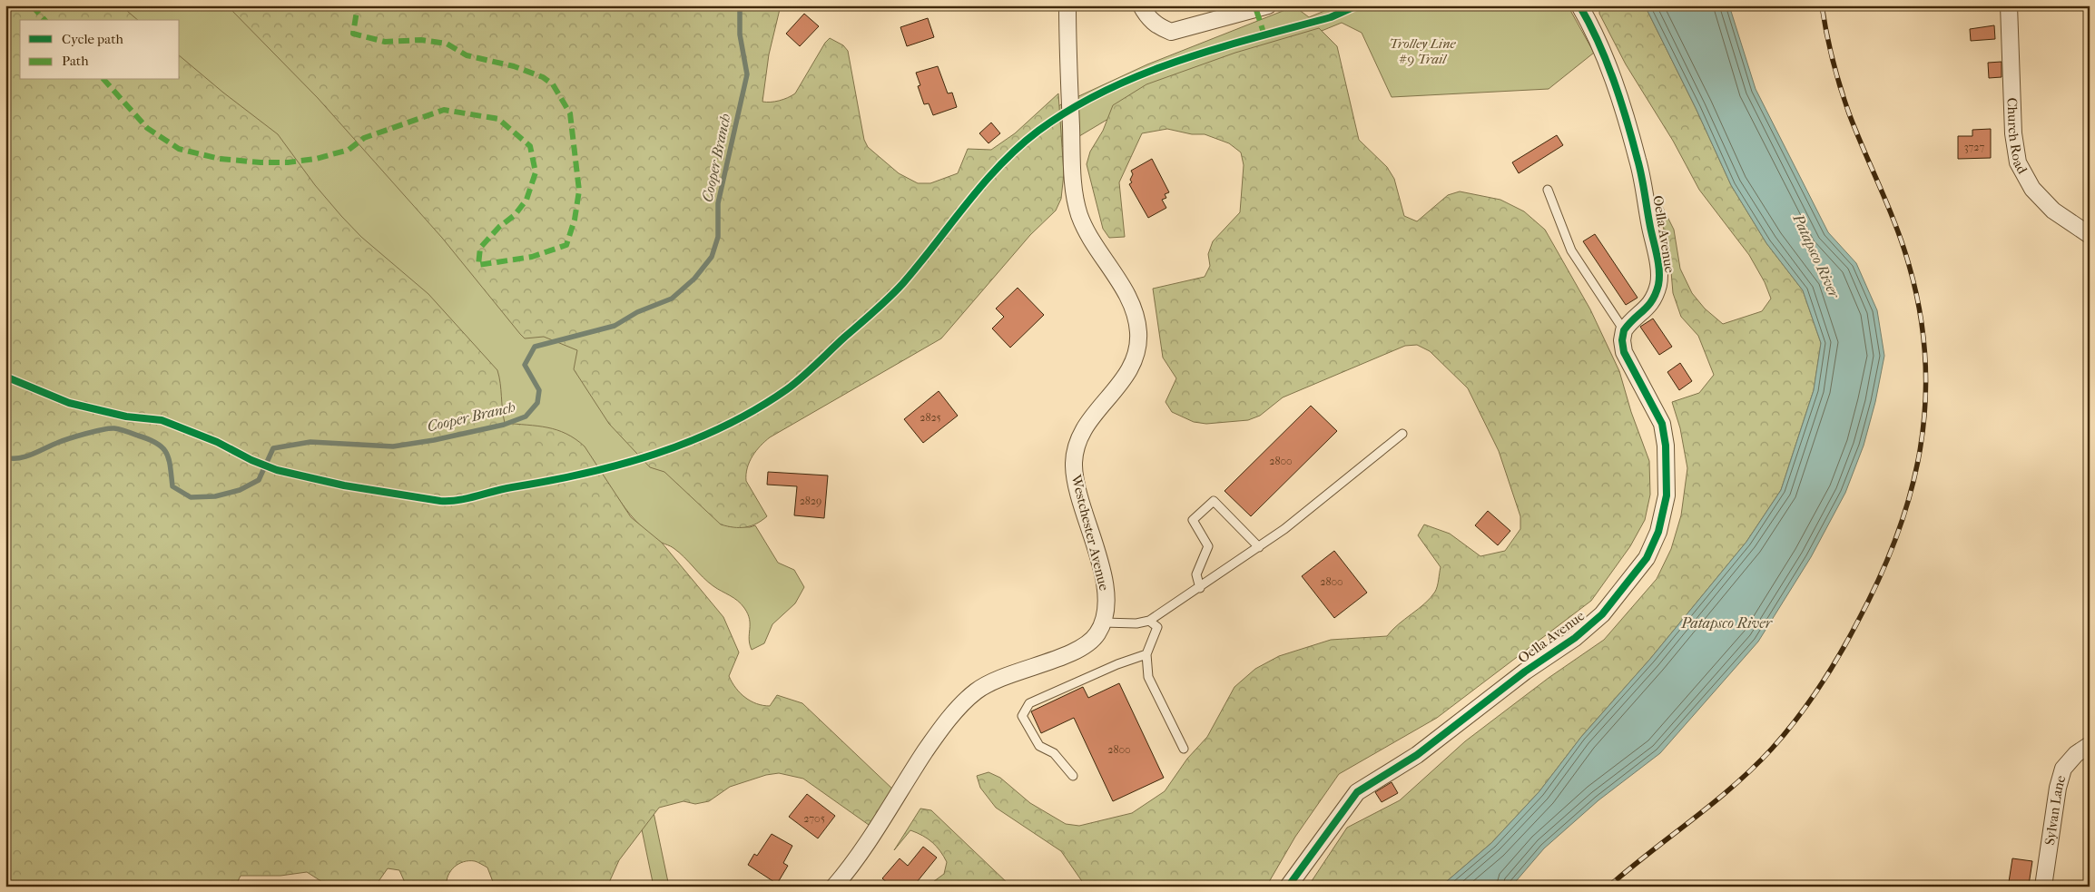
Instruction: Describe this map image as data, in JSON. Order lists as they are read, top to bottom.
{
  "streets": {
    "street": [
      "Church Road",
      "Oella Avenue",
      "Westchester Avenue",
      "Sylvan Lane"
    ]
  },
  "water": ["Cooper Branch", "Patapsco River"],
  "parks": ["Trolley Line #9 Trail"],
  "house_numbers": [
    "3727",
    "2825",
    "2800",
    "2829",
    "2800",
    "2800",
    "2705"
  ],
  "legend": ["Cycle path", "Path"]
}
